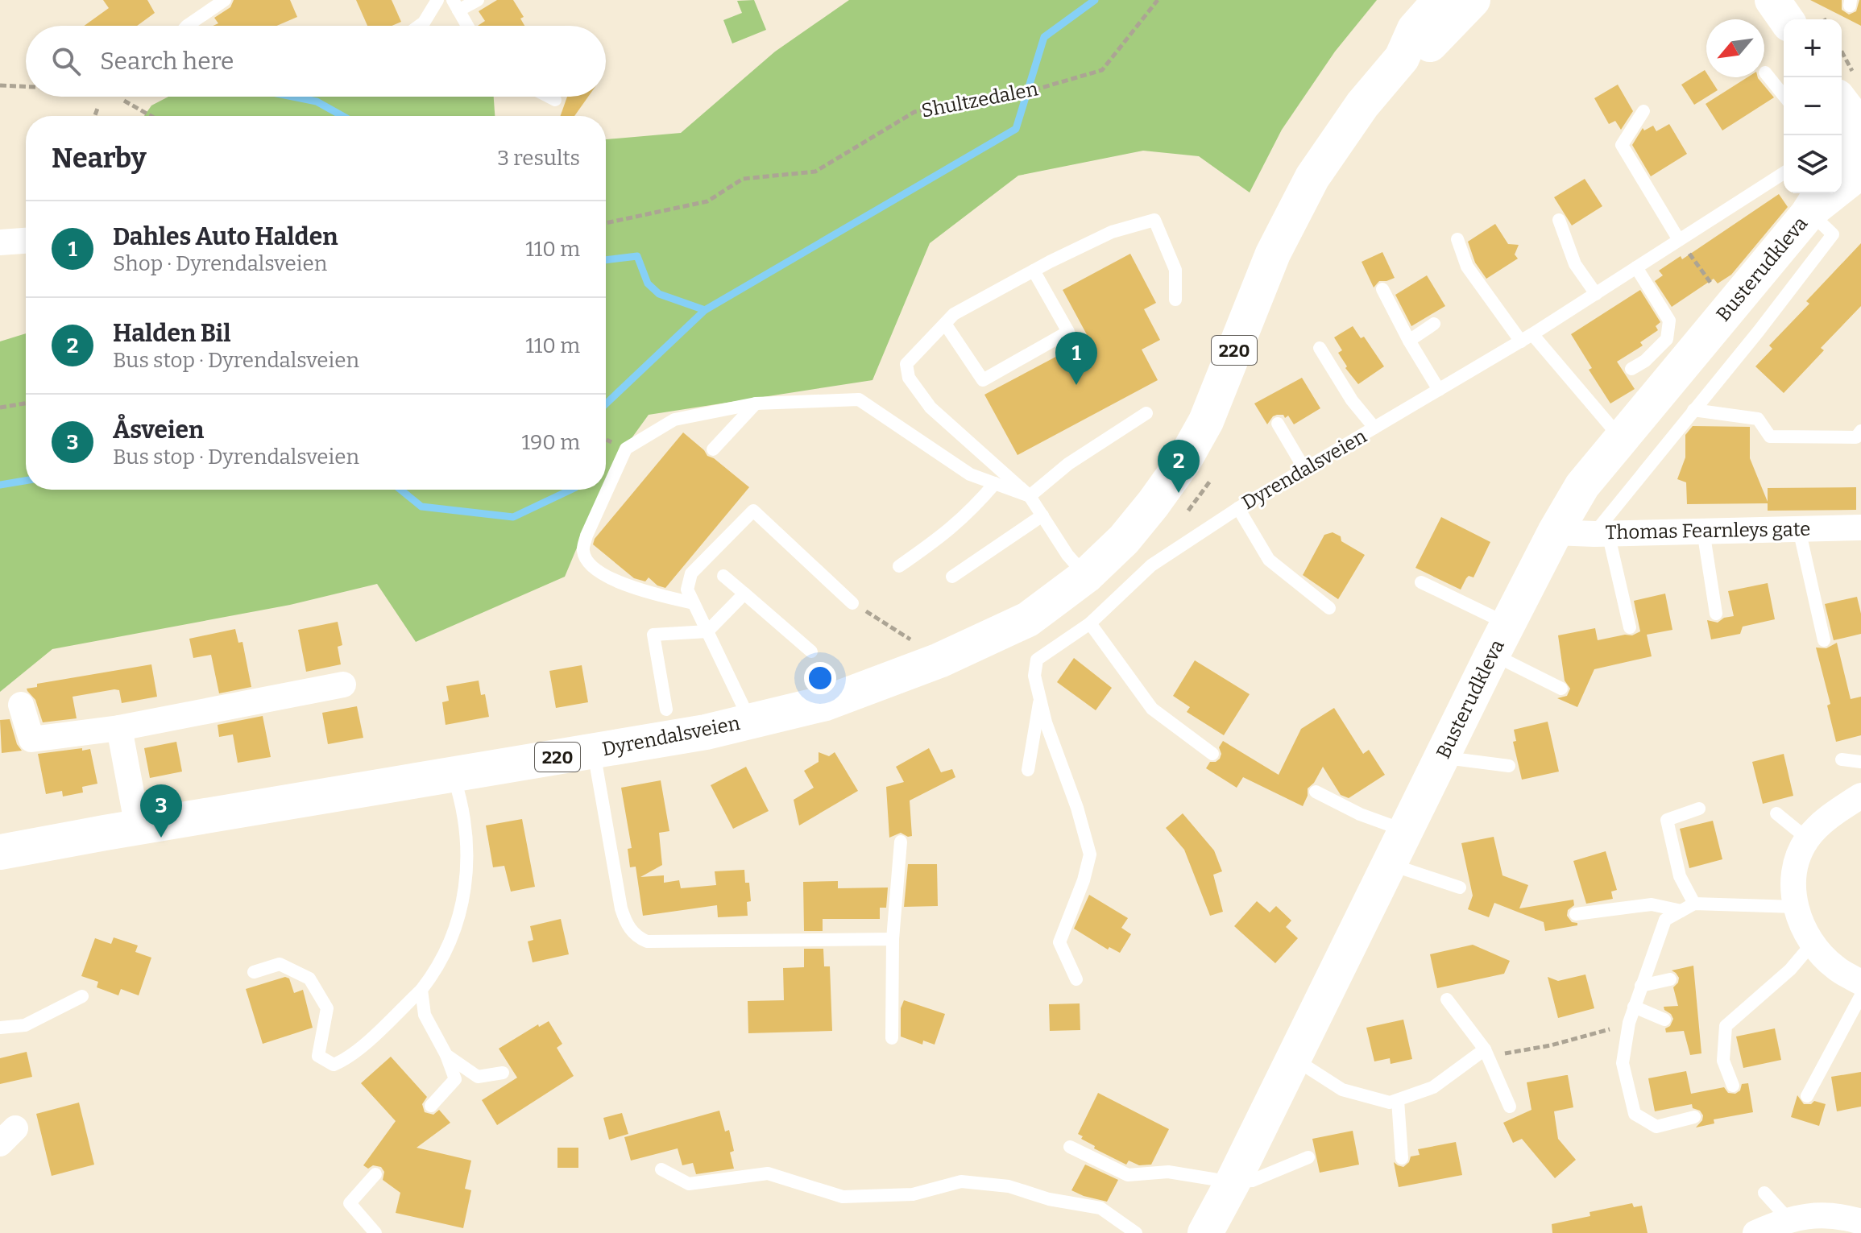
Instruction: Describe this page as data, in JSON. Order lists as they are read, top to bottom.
{
  "streets": {
    "main road": ["Busterudkleva", "220", "Dyrendalsveien"],
    "street": ["Thomas Fearnleys gate"],
    "path": ["Shultzedalen"]
  },
  "crossings": [
    ["Busterudkleva", "Thomas Fearnleys gate"],
    ["220", "Dyrendalsveien"]
  ],
  "north": "bottom left",
  "page": {
    "map_buttons": ["+", "−"],
    "search": "Search here",
    "heading": ["Nearby", "3 results"],
    "list": [
      {
        "mark": "1",
        "name": "Dahles Auto Halden",
        "note": "Shop · Dyrendalsveien",
        "value": "110 m"
      },
      {
        "mark": "2",
        "name": "Halden Bil",
        "note": "Bus stop · Dyrendalsveien",
        "value": "110 m"
      },
      {
        "mark": "3",
        "name": "Åsveien",
        "note": "Bus stop · Dyrendalsveien",
        "value": "190 m"
      }
    ],
    "pins": ["1", "2", "3"]
  }
}
